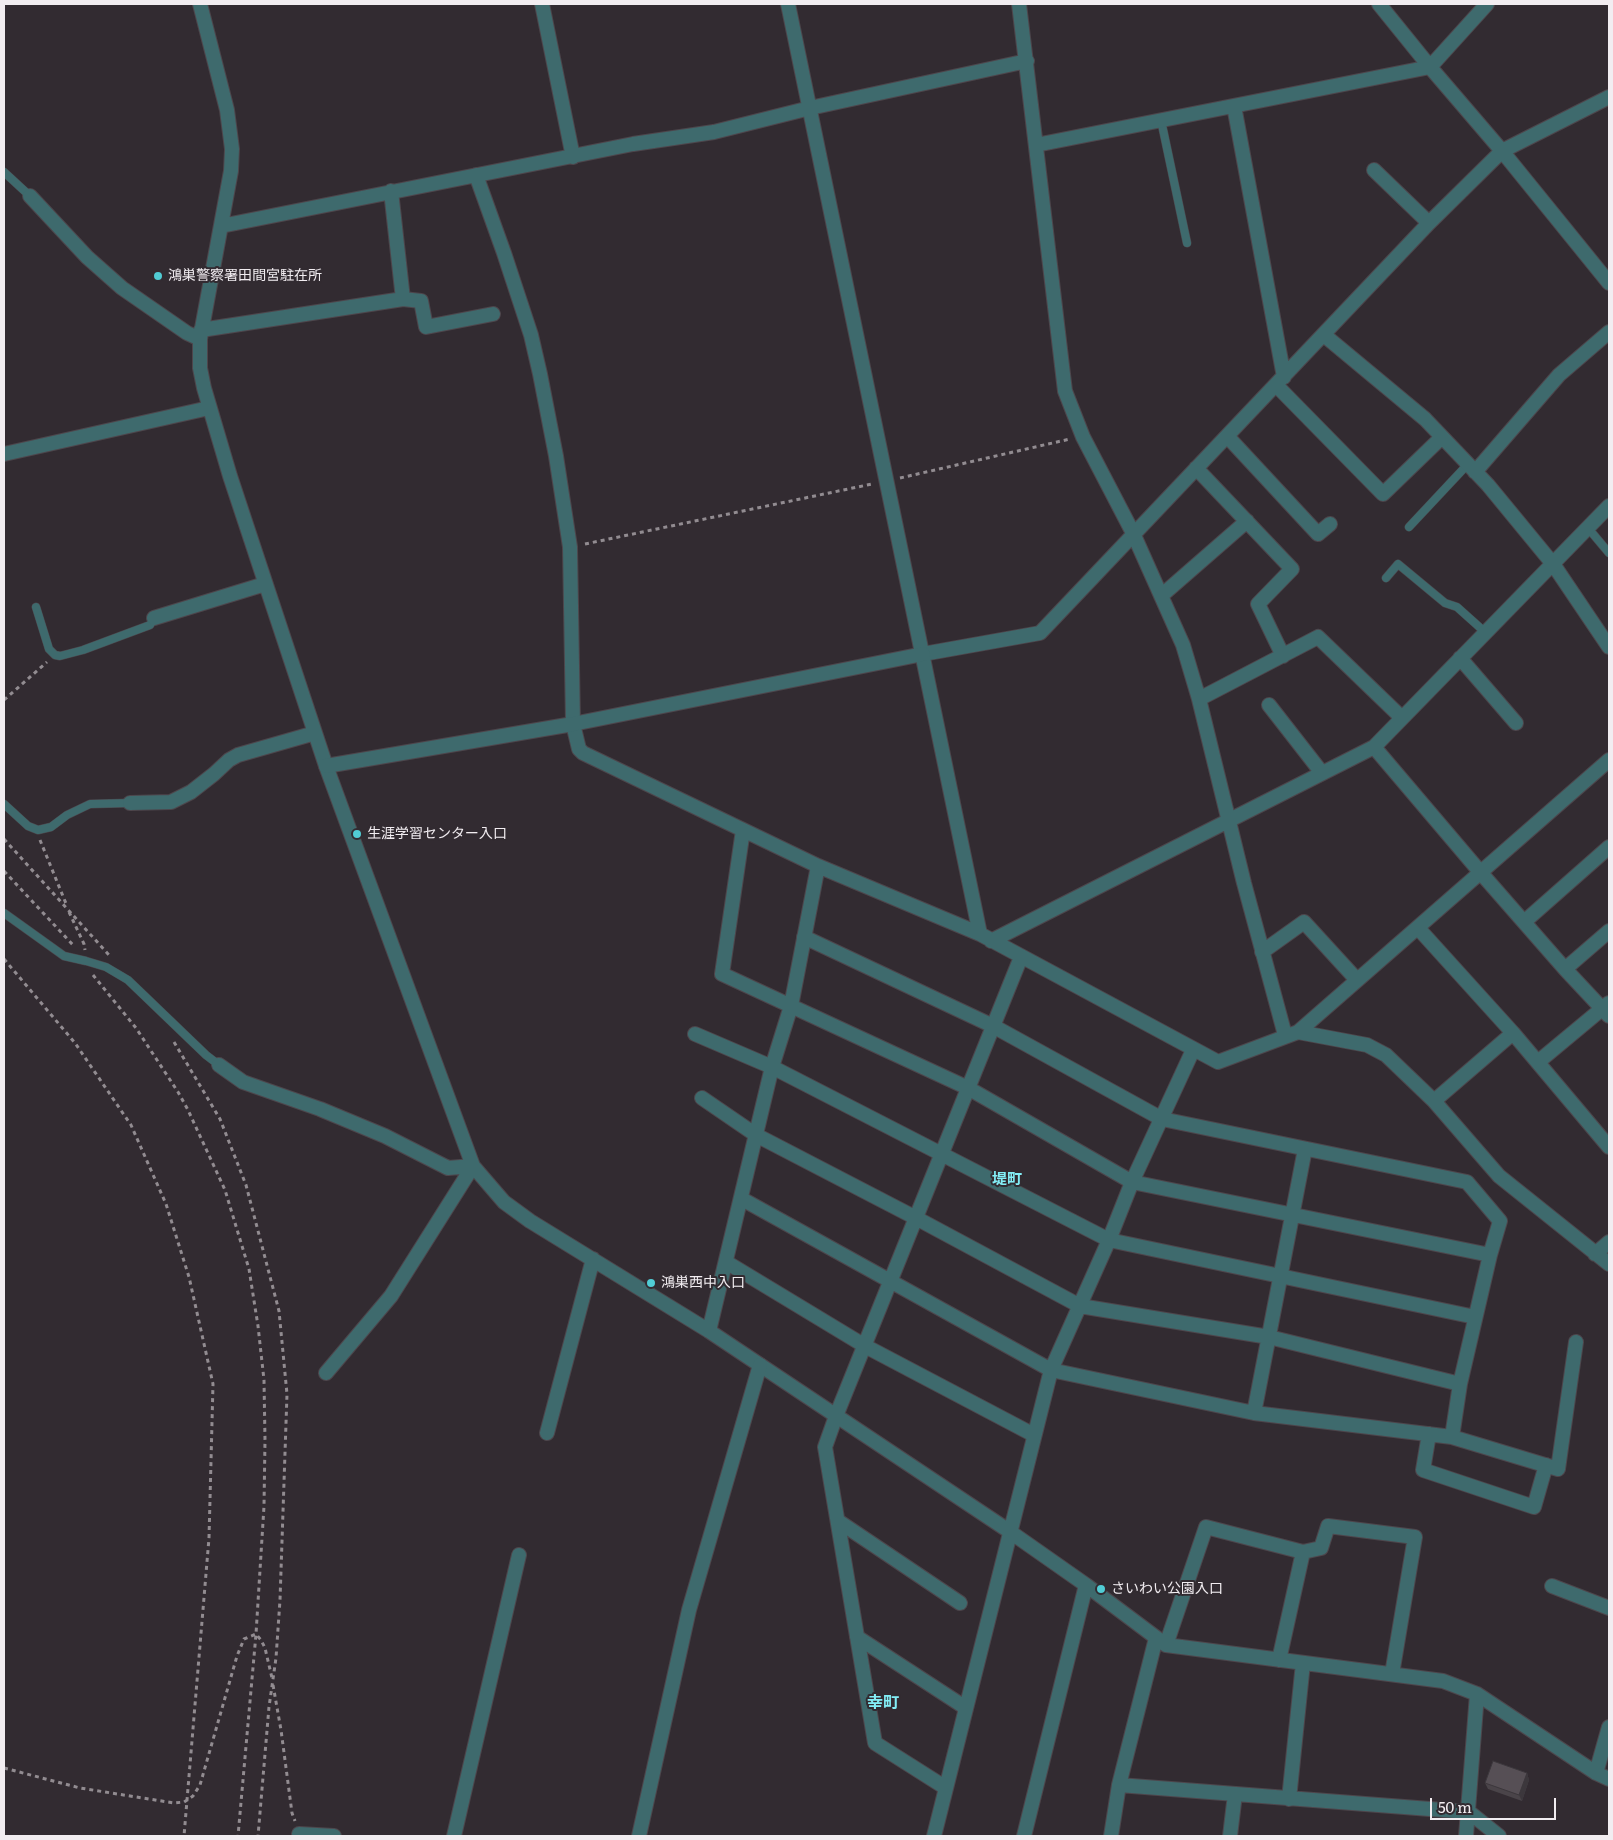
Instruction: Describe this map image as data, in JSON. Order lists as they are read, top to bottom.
{
  "districts": ["堤町", "幸町"],
  "places": [
    "鴻巣警察署田間宮駐在所",
    "生涯学習センター入口",
    "鴻巣西中入口",
    "さいわい公園入口"
  ],
  "scale_bar": "50 m"
}
